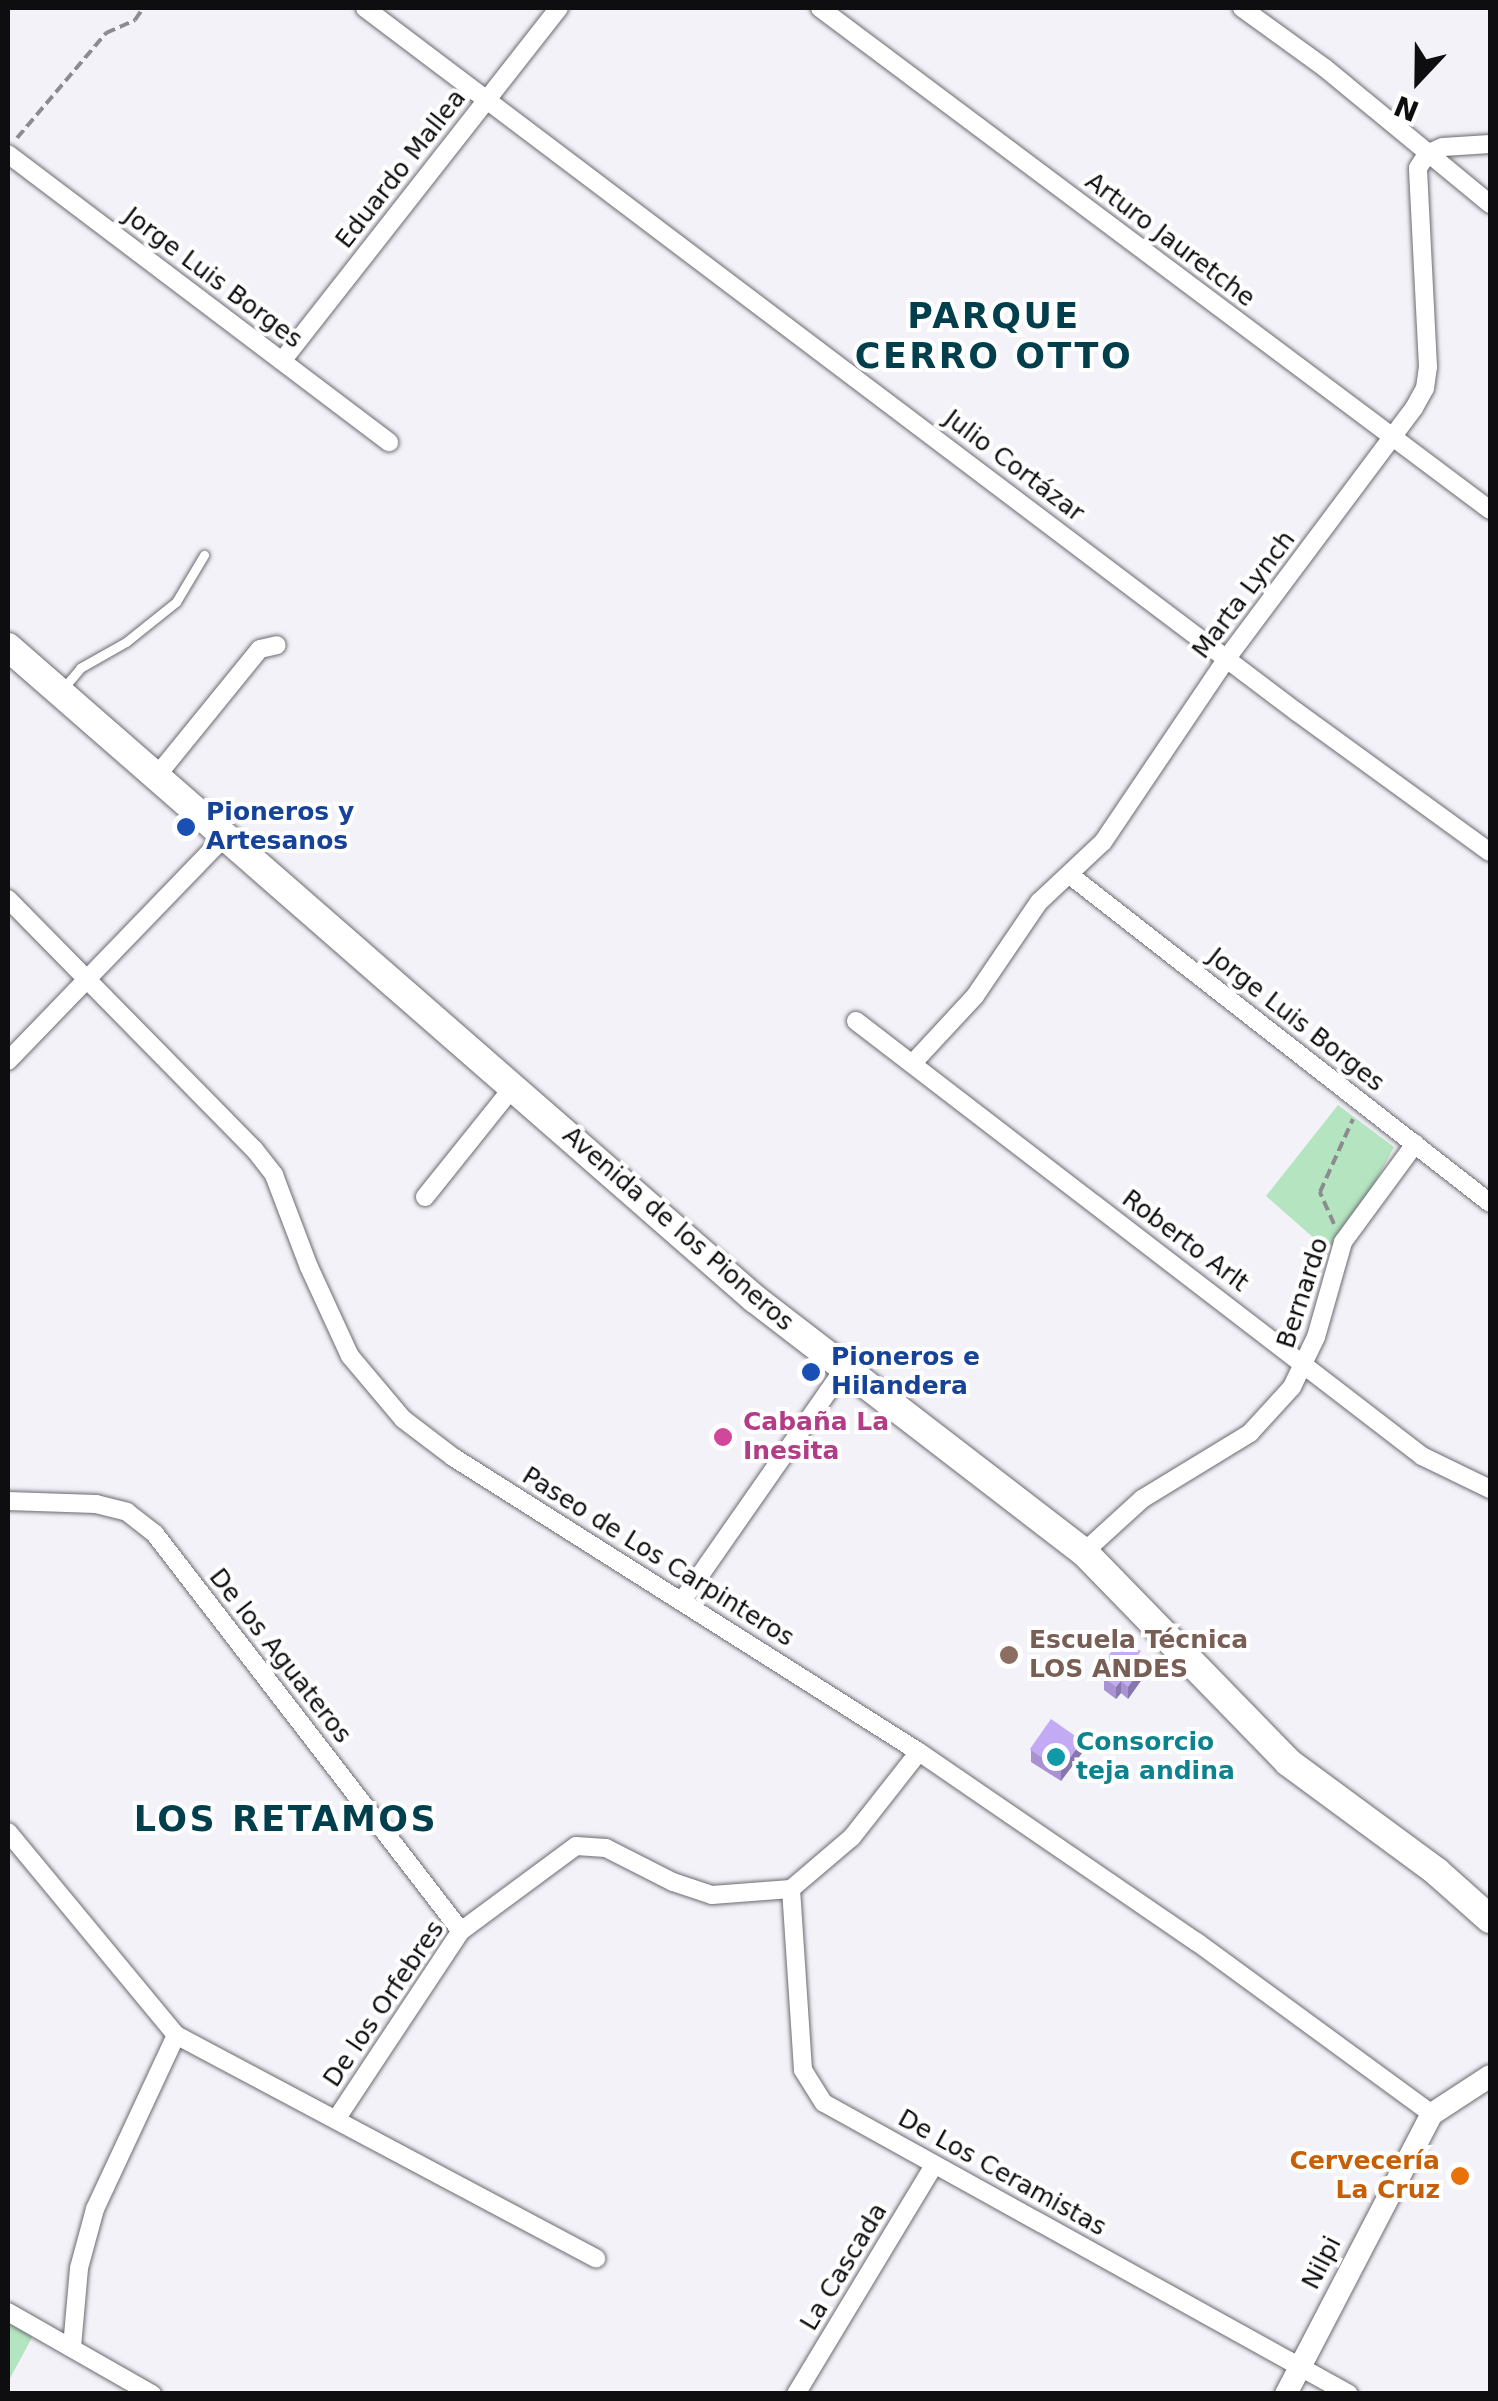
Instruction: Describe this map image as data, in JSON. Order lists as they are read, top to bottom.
{
  "streets": {
    "main road": ["Avenida de los Pioneros"],
    "street": [
      "Eduardo Mallea",
      "Arturo Jauretche",
      "Jorge Luis Borges",
      "Julio Cortázar",
      "Marta Lynch",
      "Roberto Arlt",
      "Bernardo",
      "Paseo de Los Carpinteros",
      "De los Aguateros",
      "De los Orfebres",
      "De Los Ceramistas",
      "Nilpi",
      "La Cascada"
    ]
  },
  "crossings": [
    ["Eduardo Mallea", "Jorge Luis Borges"],
    ["Eduardo Mallea", "Julio Cortázar"],
    ["Arturo Jauretche", "Marta Lynch"],
    ["Jorge Luis Borges", "Marta Lynch"],
    ["Jorge Luis Borges", "Bernardo"],
    ["Julio Cortázar", "Marta Lynch"],
    ["Marta Lynch", "Roberto Arlt"],
    ["Avenida de los Pioneros", "Bernardo"],
    ["Roberto Arlt", "Bernardo"],
    ["Paseo de Los Carpinteros", "Nilpi"],
    ["De los Aguateros", "De los Orfebres"],
    ["De los Orfebres", "De Los Ceramistas"],
    ["De Los Ceramistas", "Nilpi"],
    ["De Los Ceramistas", "La Cascada"]
  ],
  "districts": ["PARQUE CERRO OTTO", "LOS RETAMOS"],
  "places": [
    "Pioneros y Artesanos",
    "Pioneros e Hilandera",
    "Cabaña La Inesita",
    "Escuela Técnica LOS ANDES",
    "Consorcio teja andina",
    "Cervecería La Cruz"
  ],
  "north": "bottom"
}
